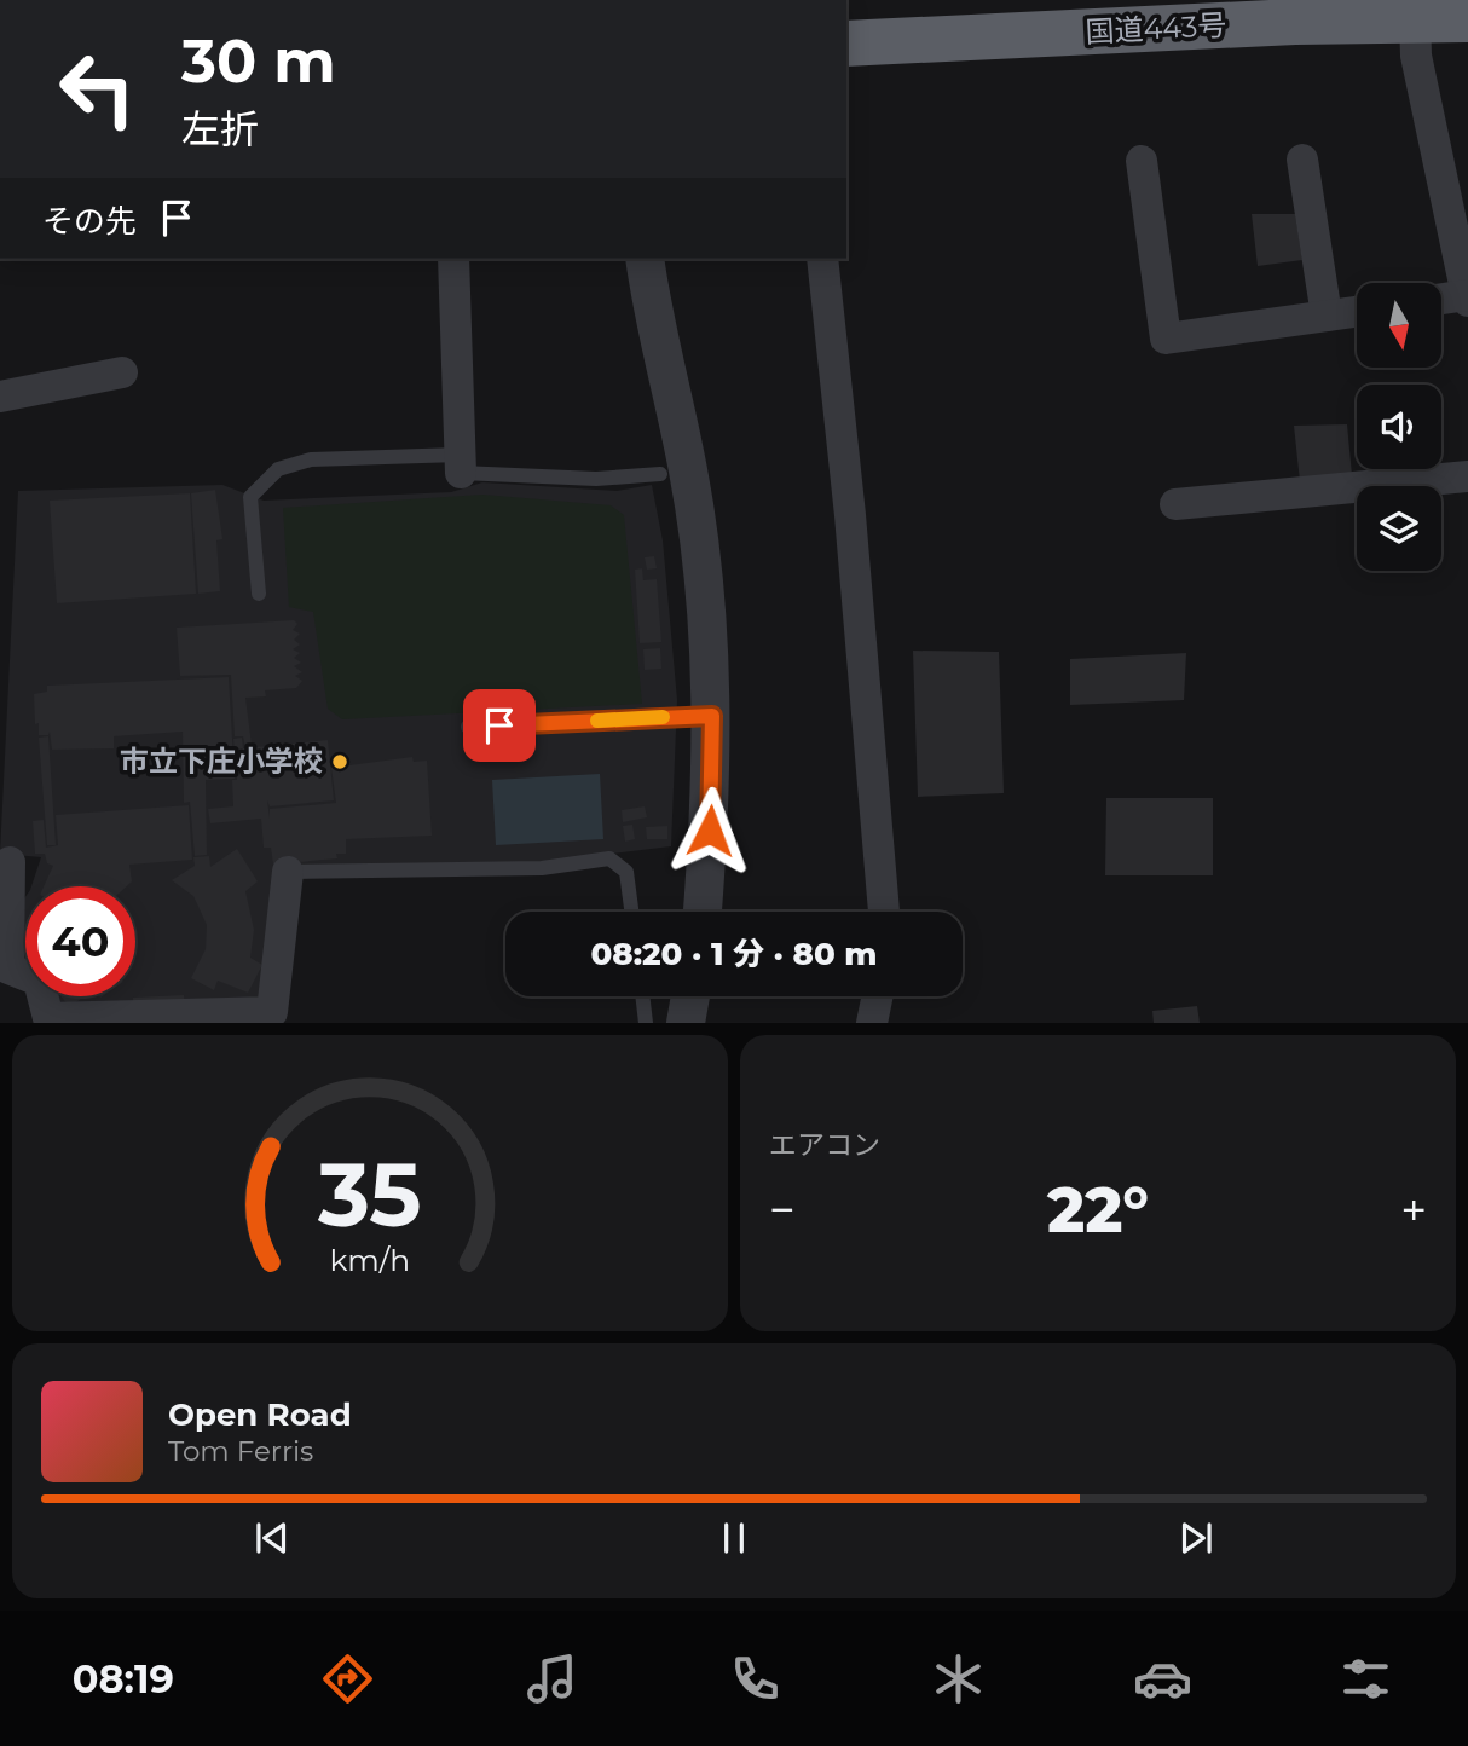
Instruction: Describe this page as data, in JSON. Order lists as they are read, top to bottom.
{
  "streets": {
    "highway": ["国道443号"]
  },
  "places": ["市立下庄小学校"],
  "north": "bottom",
  "page": {
    "turn": ["30 m", "左折"],
    "then": "その先",
    "limit": "40",
    "trip": "08:20 · 1 分 · 80 m",
    "tile": "エアコン",
    "heat": ["−", "22°", "+"],
    "song": ["Open Road", "Tom Ferris"],
    "tabs": "08:19",
    "gauge": ["35", "km/h"]
  }
}
